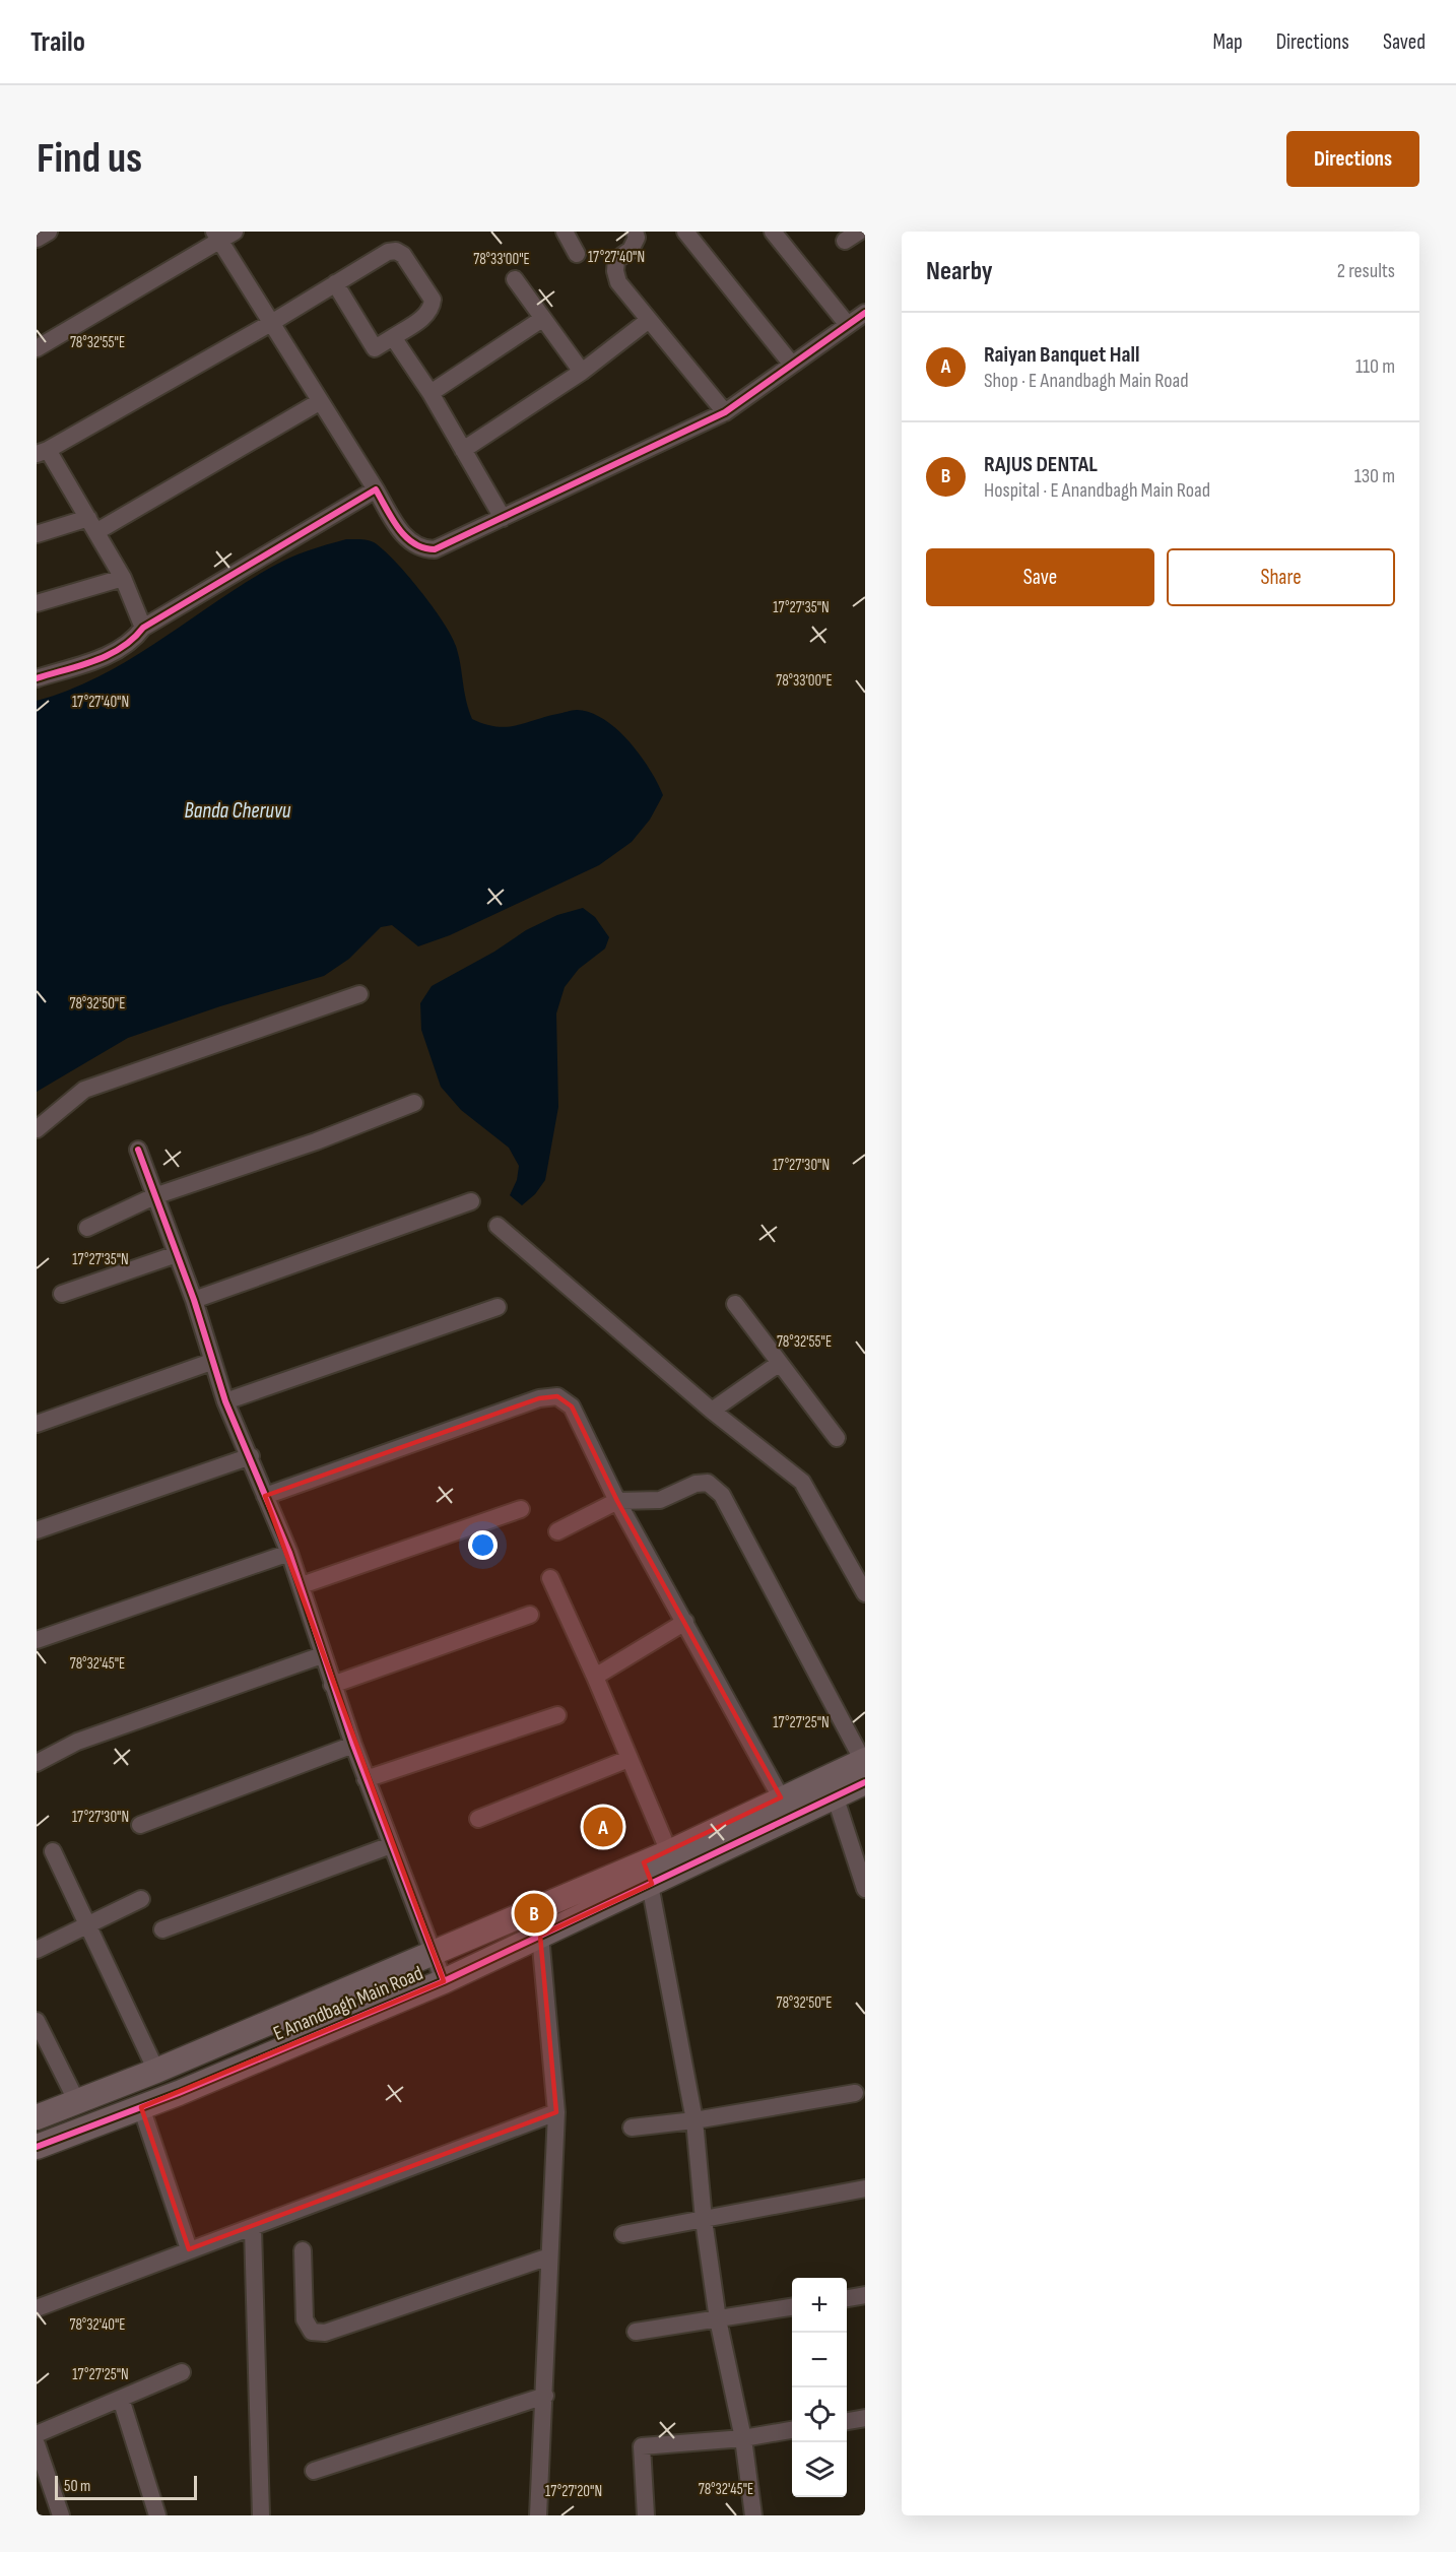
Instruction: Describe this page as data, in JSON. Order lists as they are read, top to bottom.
{
  "streets": {
    "street": ["E Anandbagh Main Road"]
  },
  "water": ["Banda Cheruvu"],
  "scale_bar": "50 m",
  "page": {
    "header": "Trailo",
    "nav": ["Map", "Directions", "Saved"],
    "buttons": [
      "Directions",
      ["Save", "Share"]
    ],
    "title": "Find us",
    "heading": ["Nearby", "2 results"],
    "list": [
      {
        "mark": "A",
        "name": "Raiyan Banquet Hall",
        "note": "Shop · E Anandbagh Main Road",
        "value": "110 m"
      },
      {
        "mark": "B",
        "name": "RAJUS DENTAL",
        "note": "Hospital · E Anandbagh Main Road",
        "value": "130 m"
      }
    ],
    "pins": ["A", "B"],
    "map_buttons": ["+", "−"],
    "scale": "50 m"
  },
  "coordinates": [
    "17°27'40\"N",
    "78°33'00\"E",
    "78°32'55\"E",
    "17°27'35\"N",
    "78°32'50\"E",
    "17°27'30\"N",
    "78°32'45\"E",
    "17°27'25\"N",
    "78°32'40\"E",
    "17°27'20\"N"
  ]
}
